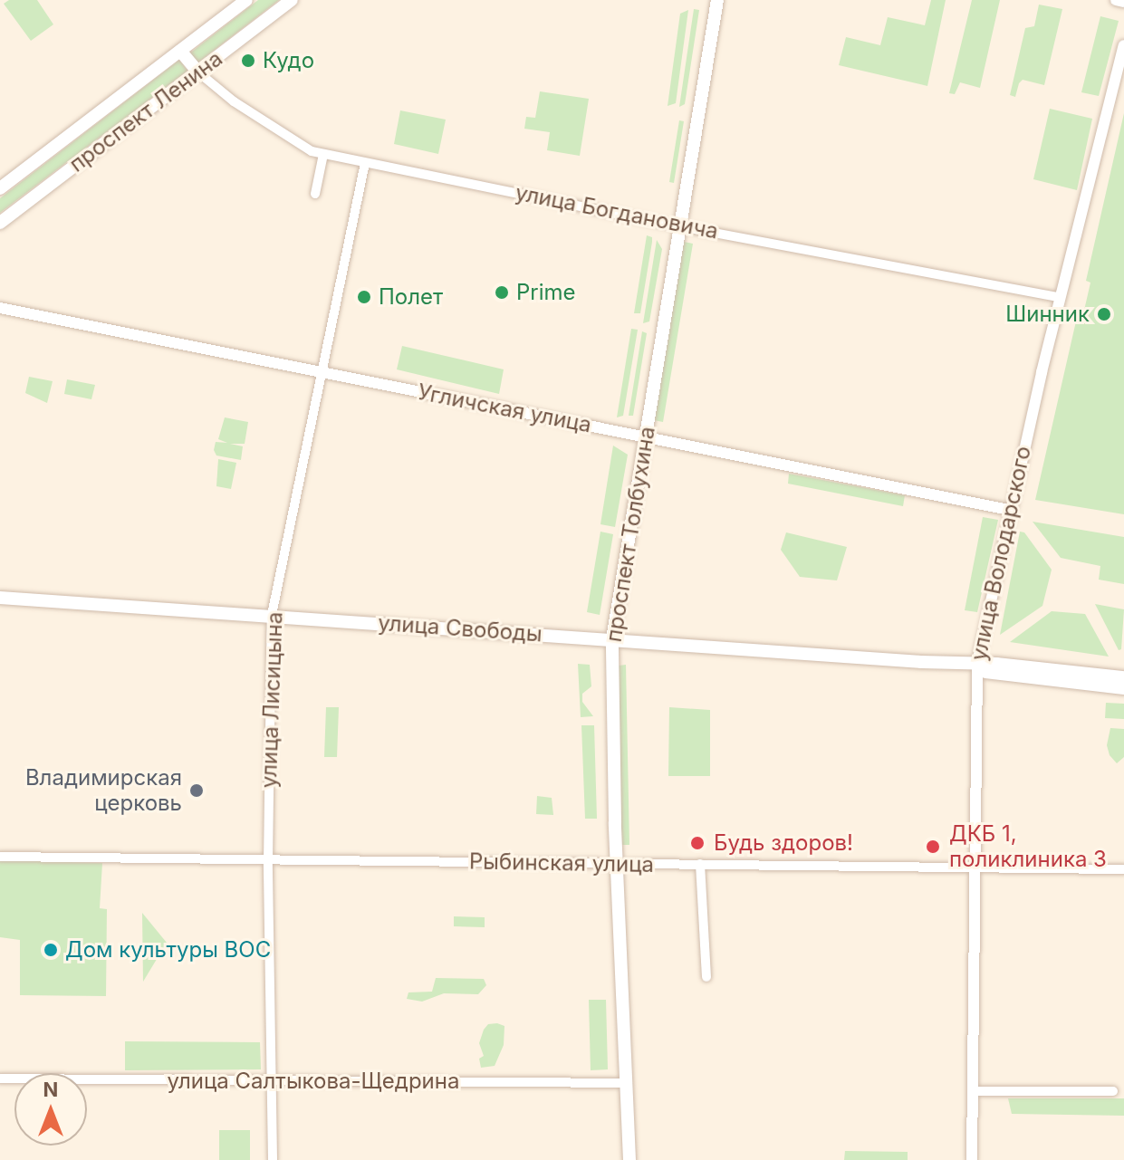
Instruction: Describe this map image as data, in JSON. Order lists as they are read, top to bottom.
{
  "streets": {
    "main road": ["проспект Ленина", "проспект Толбухина", "улица Свободы"],
    "street": [
      "улица Богдановича",
      "Угличская улица",
      "улица Володарского",
      "улица Лисицына",
      "Рыбинская улица",
      "улица Салтыкова-Щедрина"
    ]
  },
  "crossings": [
    ["проспект Ленина", "улица Богдановича"],
    ["улица Богдановича", "проспект Толбухина"],
    ["улица Богдановича", "улица Володарского"],
    ["улица Богдановича", "улица Лисицына"],
    ["Угличская улица", "проспект Толбухина"],
    ["Угличская улица", "улица Володарского"],
    ["Угличская улица", "улица Лисицына"],
    ["проспект Толбухина", "улица Свободы"],
    ["проспект Толбухина", "Рыбинская улица"],
    ["проспект Толбухина", "улица Салтыкова-Щедрина"],
    ["улица Володарского", "улица Свободы"],
    ["улица Володарского", "Рыбинская улица"],
    ["улица Свободы", "улица Лисицына"],
    ["улица Лисицына", "Рыбинская улица"],
    ["улица Лисицына", "улица Салтыкова-Щедрина"]
  ],
  "places": [
    "Кудо",
    "Prime",
    "Полет",
    "Шинник",
    "Владимирская церковь",
    "Будь здоров!",
    "ДКБ 1, поликлиника 3",
    "Дом культуры ВОС"
  ],
  "north": "top"
}
